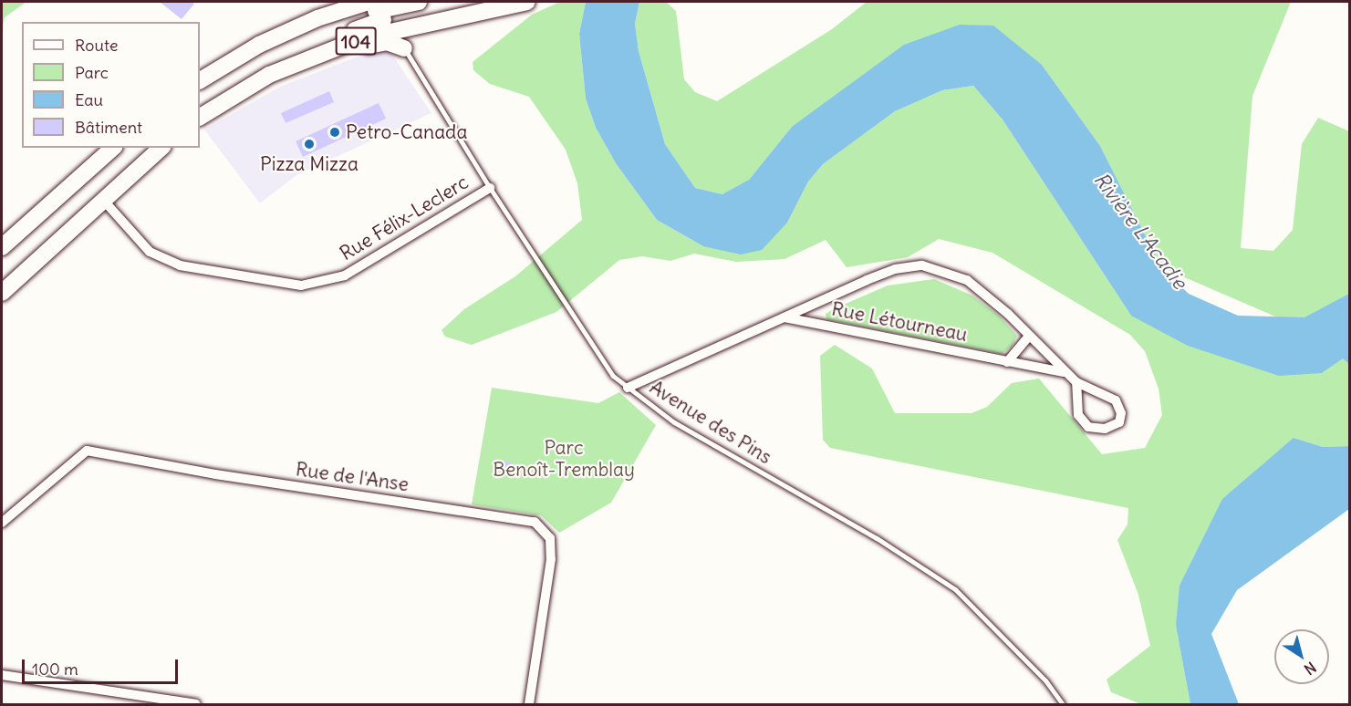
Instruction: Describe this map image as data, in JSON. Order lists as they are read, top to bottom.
{
  "streets": {
    "main road": ["104"],
    "street": ["Rue Félix-Leclerc", "Rue Létourneau", "Rue de l'Anse"],
    "lane": ["Avenue des Pins"]
  },
  "crossings": [
    ["104", "Avenue des Pins"],
    ["Rue Félix-Leclerc", "Avenue des Pins"],
    ["Rue Létourneau", "Avenue des Pins"]
  ],
  "water": ["Rivière L'Acadie"],
  "parks": ["Parc Benoît-Tremblay"],
  "places": ["Petro-Canada", "Pizza Mizza"],
  "legend": [
    "Route",
    "Parc",
    "Eau",
    "Bâtiment"
  ],
  "scale_bar": "100 m",
  "north": "bottom right"
}
